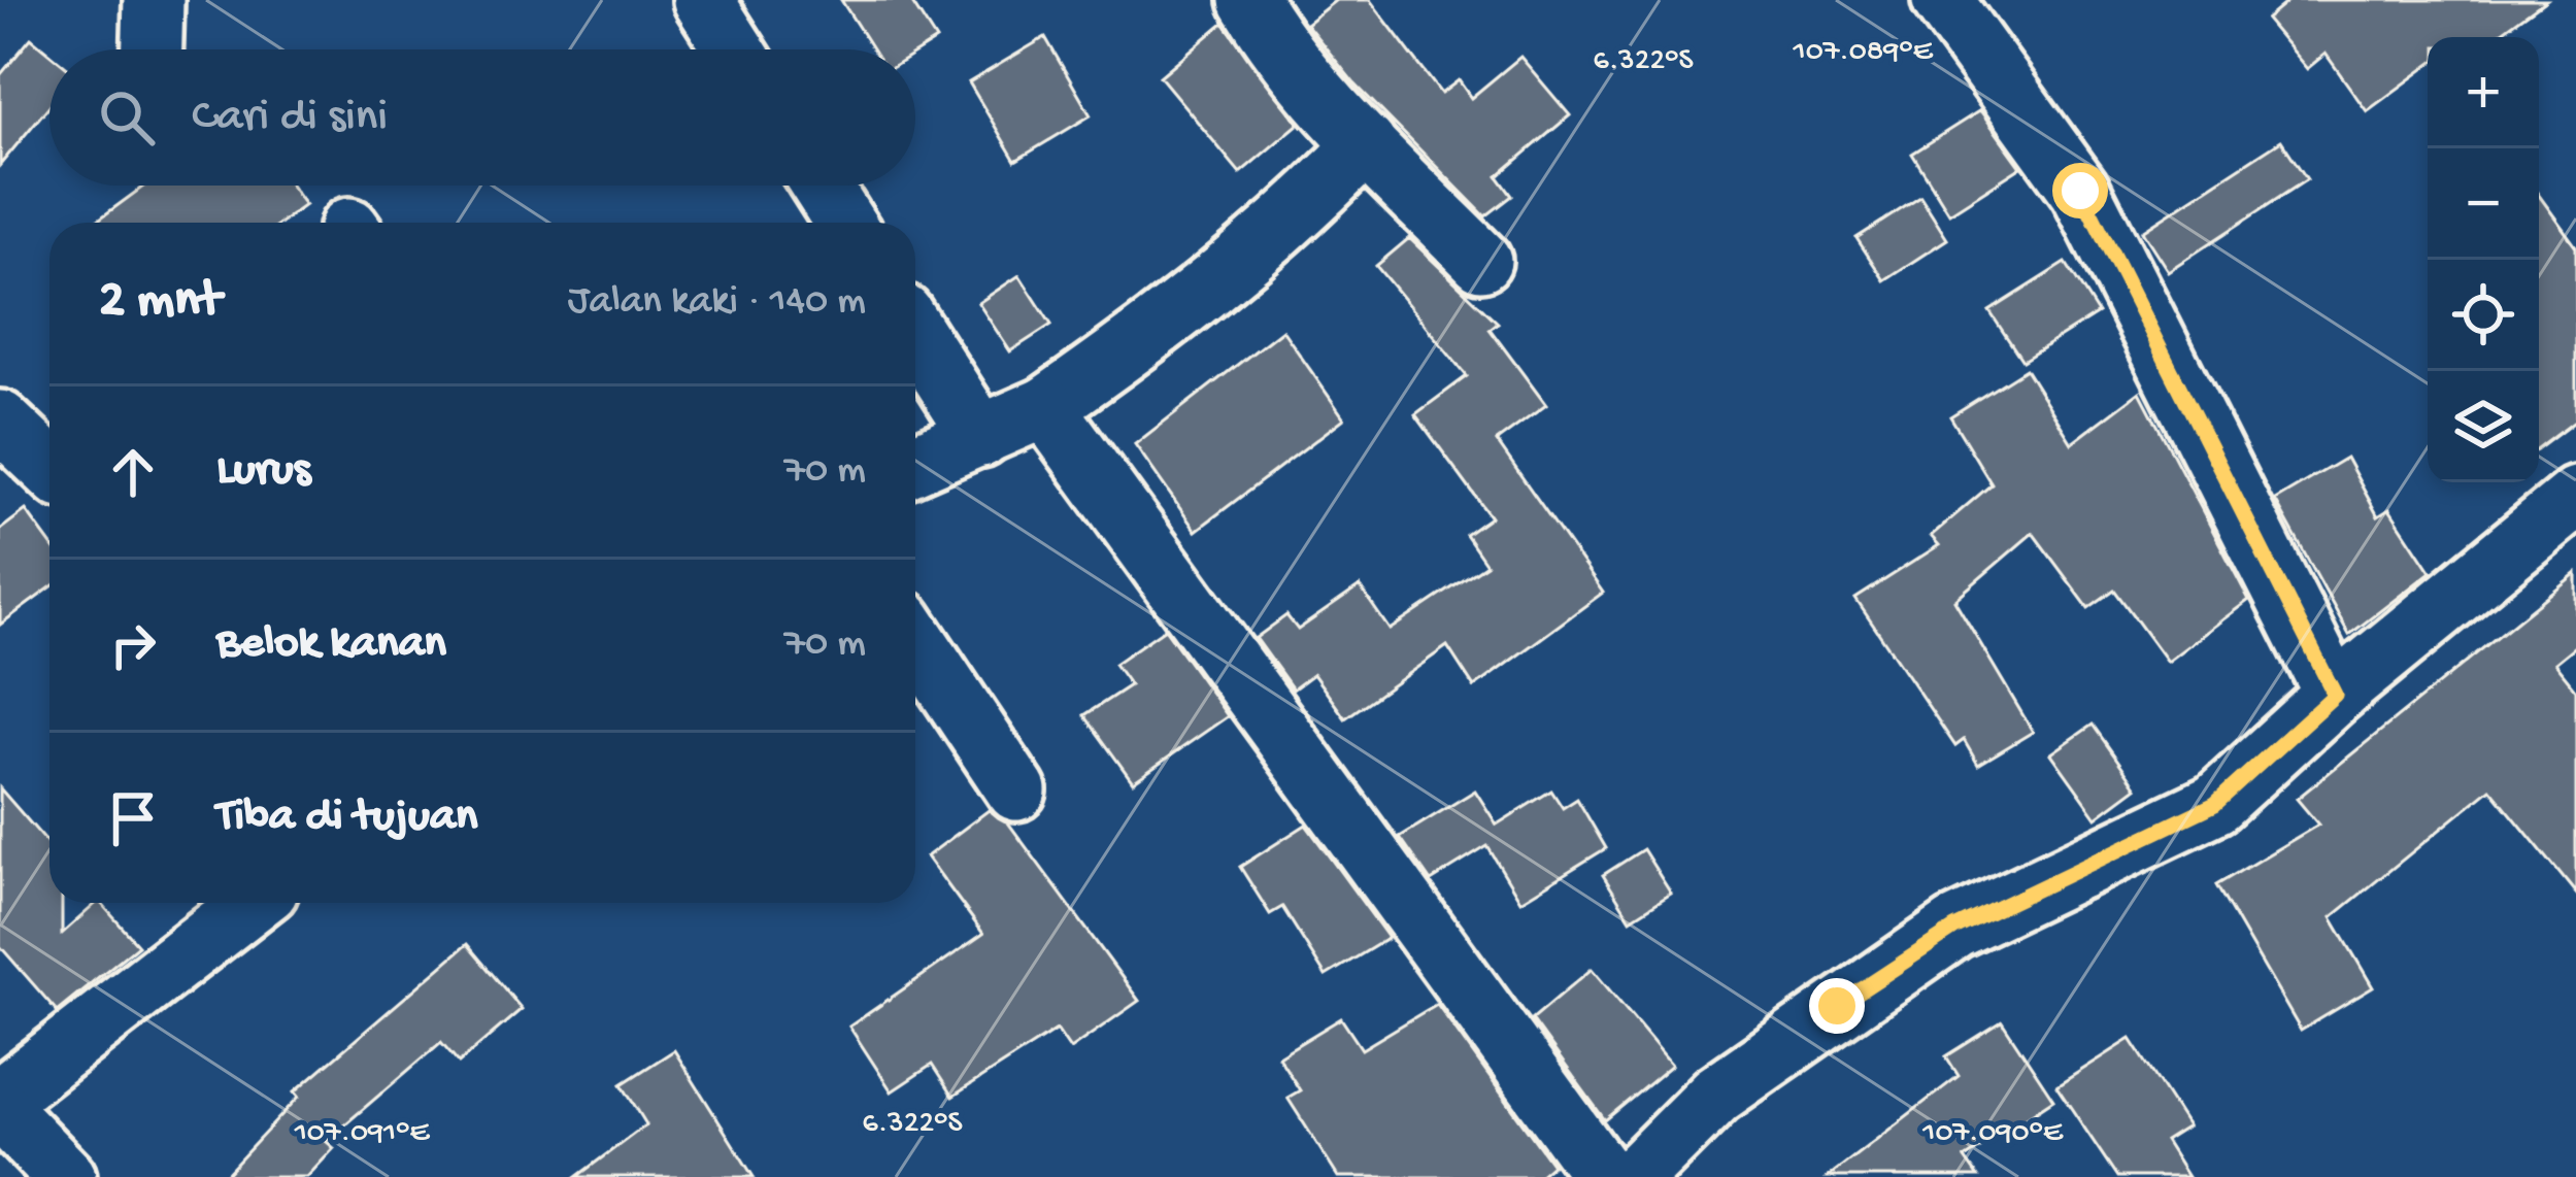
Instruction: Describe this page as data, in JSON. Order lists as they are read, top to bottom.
{
  "page": {
    "map_buttons": ["+", "−"],
    "search": "Cari di sini",
    "heading": ["2 mnt", "Jalan kaki · 140 m"],
    "list": [
      ["Lurus", "70 m"],
      ["Belok kanan", "70 m"],
      "Tiba di tujuan"
    ]
  },
  "coordinates": [
    "107.089°E",
    "6.322°S",
    "107.091°E",
    "107.090°E"
  ]
}
